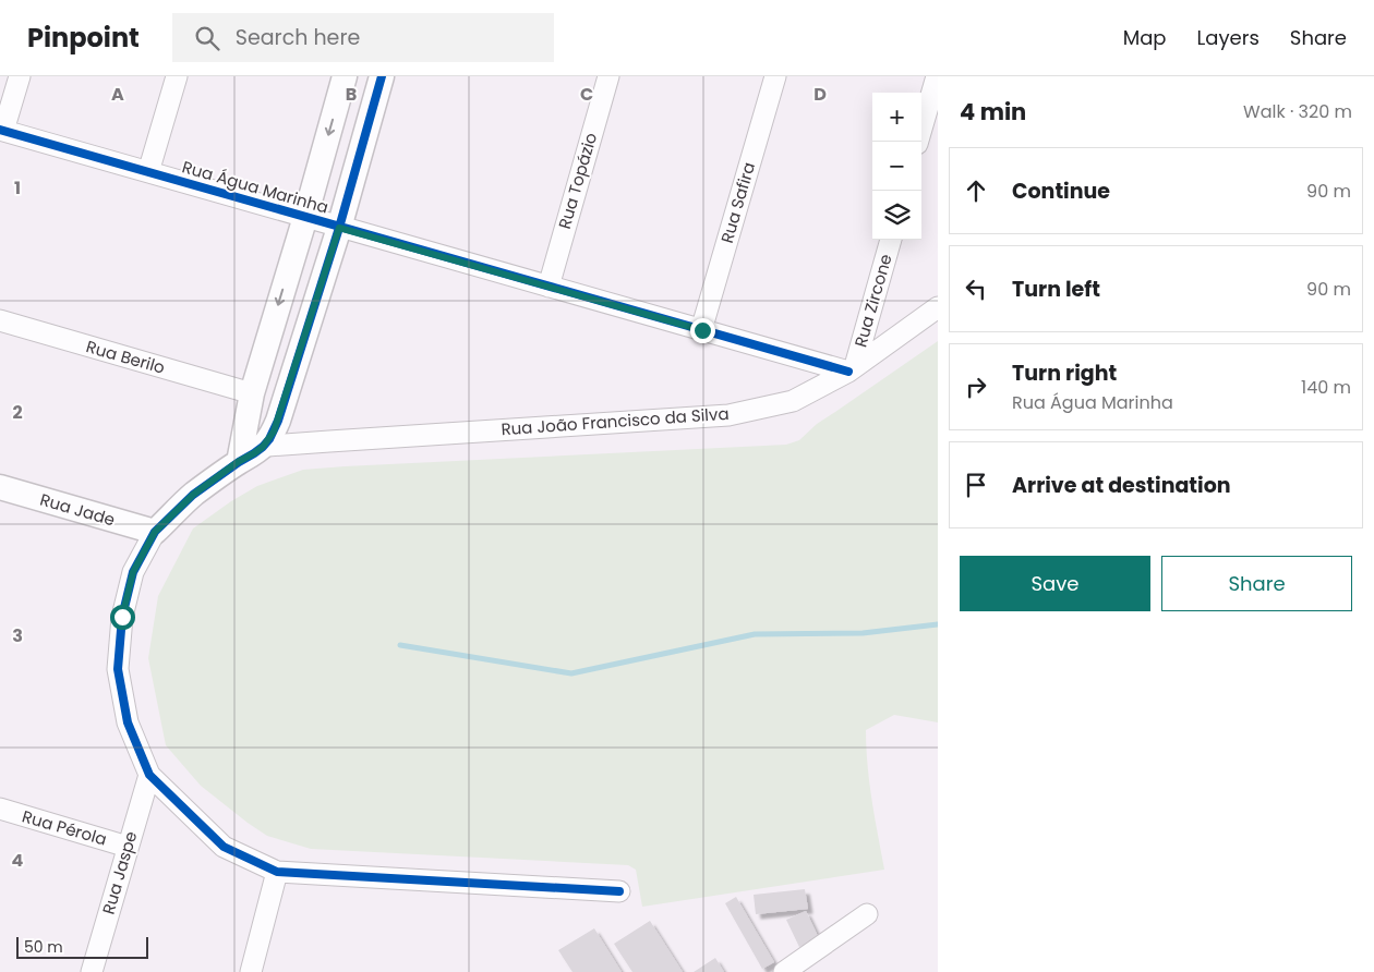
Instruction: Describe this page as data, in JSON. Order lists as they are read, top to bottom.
{
  "streets": {
    "street": [
      "Rua Topázio",
      "Rua Água Marinha",
      "Rua Safira",
      "Rua Zircone",
      "Rua Berilo",
      "Rua João Francisco da Silva",
      "Rua Jade",
      "Rua Pérola",
      "Rua Jaspe"
    ]
  },
  "crossings": [
    ["Rua Topázio", "Rua Água Marinha"],
    ["Rua Água Marinha", "Rua Safira"],
    ["Rua Água Marinha", "Rua Zircone"],
    ["Rua Água Marinha", "Rua João Francisco da Silva"],
    ["Rua Zircone", "Rua João Francisco da Silva"],
    ["Rua Pérola", "Rua Jaspe"]
  ],
  "scale_bar": "50 m",
  "page": {
    "header": "Pinpoint",
    "search": "Search here",
    "nav": ["Map", "Layers", "Share"],
    "heading": ["4 min", "Walk · 320 m"],
    "map_buttons": ["+", "−"],
    "list": [
      ["Continue", "90 m"],
      ["Turn left", "90 m"],
      ["Turn right", "Rua Água Marinha", "140 m"],
      "Arrive at destination"
    ],
    "buttons": ["Save", "Share"],
    "scale": "50 m"
  },
  "grid": {
    "columns": [
      "A",
      "B",
      "C",
      "D"
    ],
    "rows": [
      "1",
      "2",
      "3",
      "4"
    ]
  }
}
